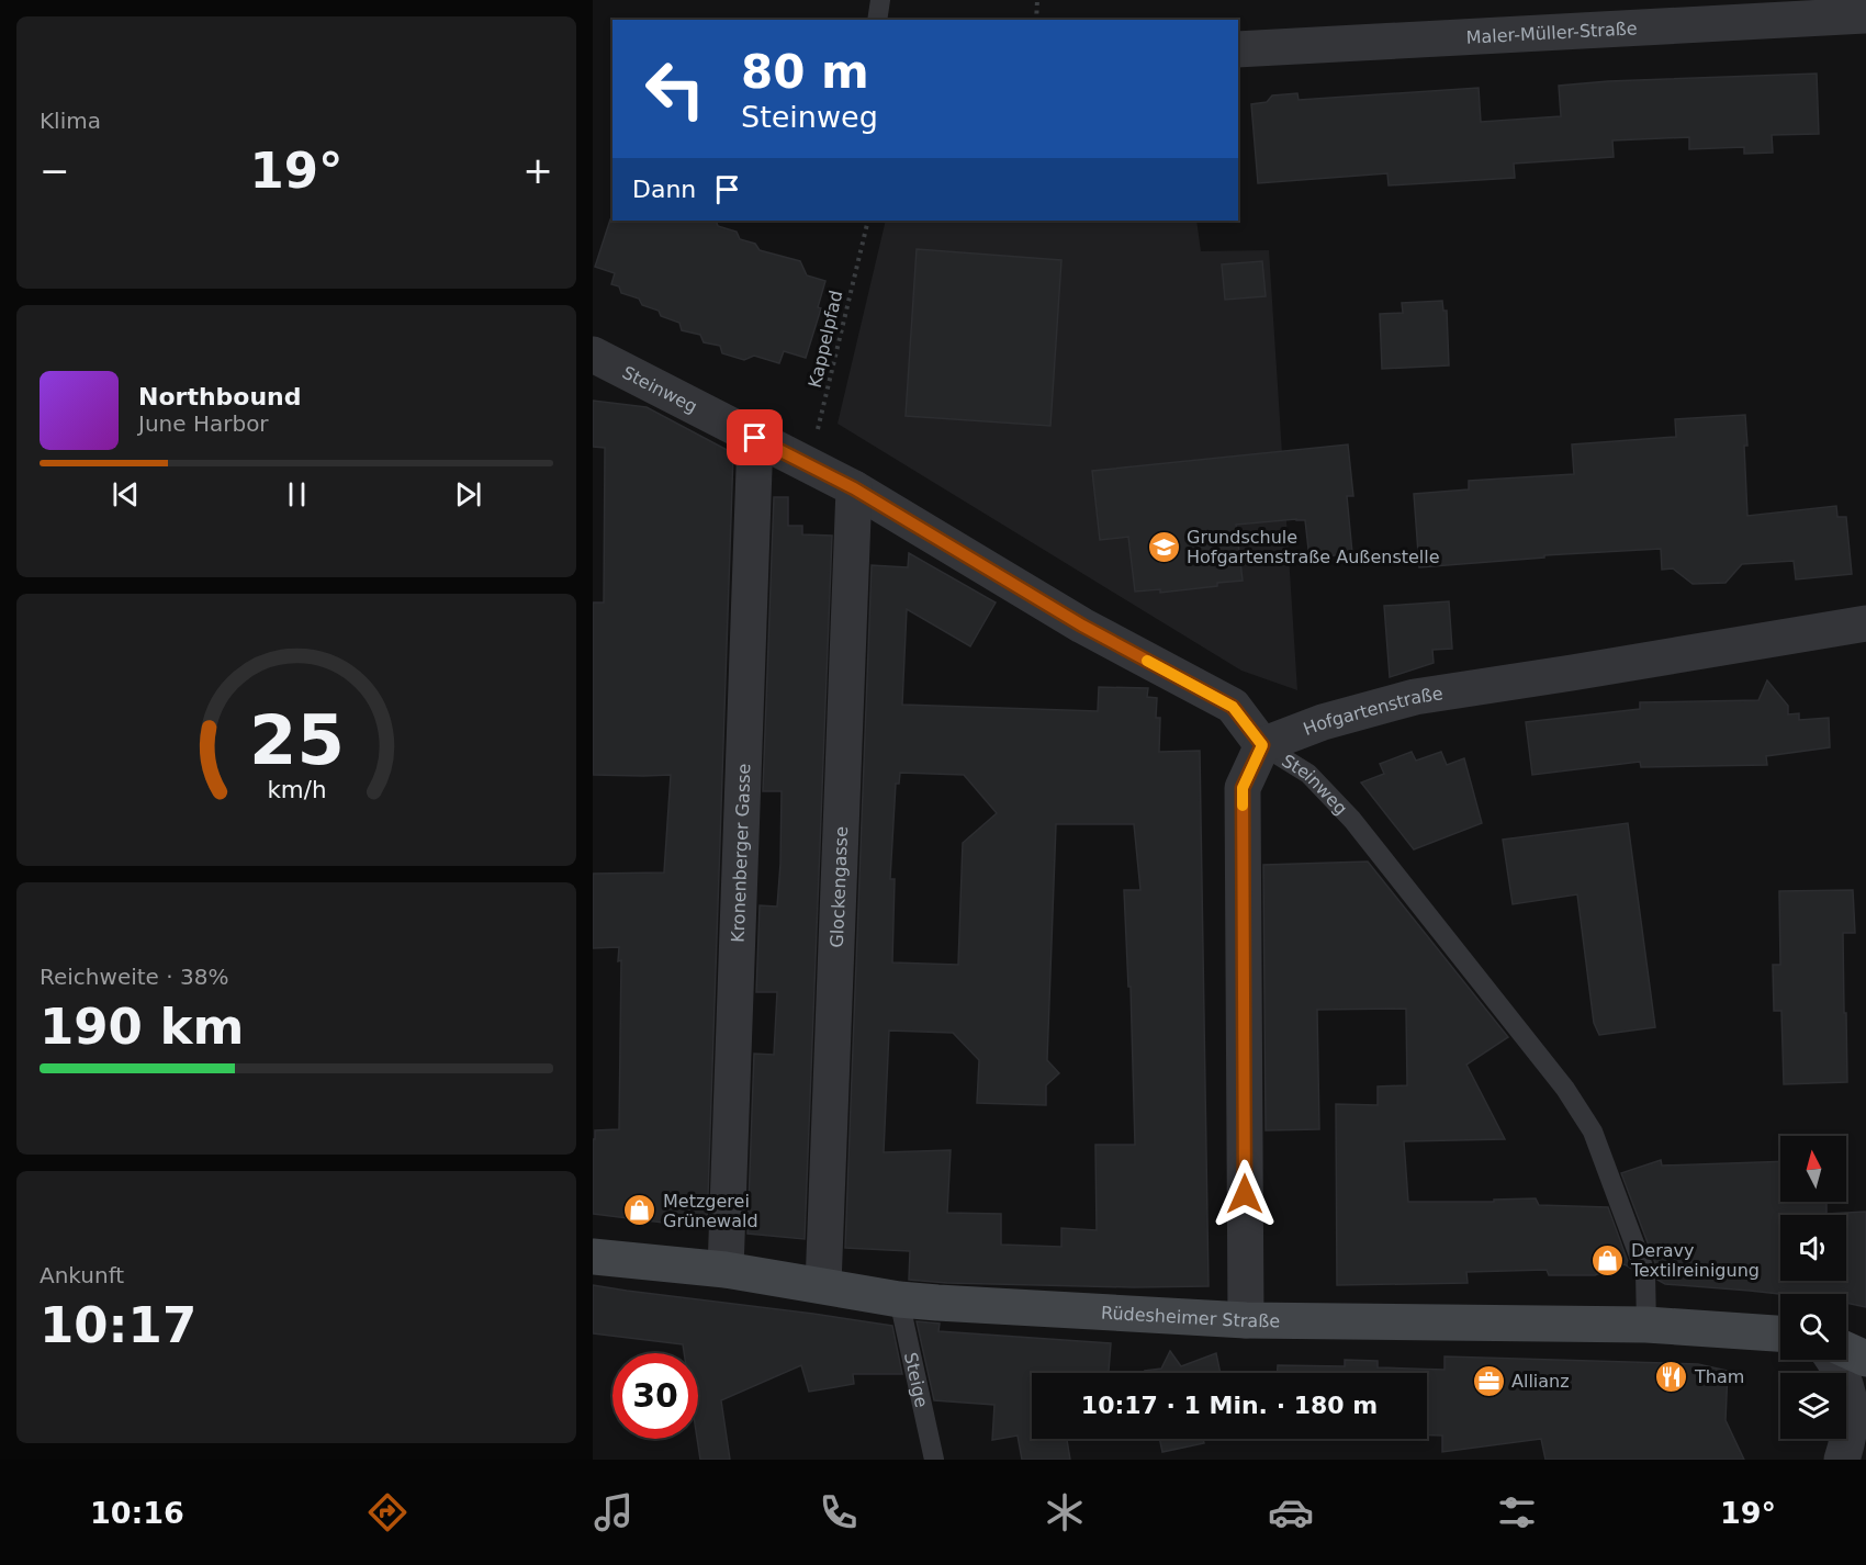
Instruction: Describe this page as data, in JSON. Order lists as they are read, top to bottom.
{
  "streets": {
    "street": [
      "Maler-Müller-Straße",
      "Steinweg",
      "Hofgartenstraße",
      "Kronenberger Gasse",
      "Glockengasse",
      "Rüdesheimer Straße"
    ],
    "lane": ["Steige"],
    "path": ["Kappelpfad"]
  },
  "crossings": [
    ["Kappelpfad", "Steinweg"],
    ["Steinweg", "Hofgartenstraße"],
    ["Steinweg", "Kronenberger Gasse"],
    ["Steinweg", "Glockengasse"],
    ["Steinweg", "Rüdesheimer Straße"],
    ["Kronenberger Gasse", "Rüdesheimer Straße"],
    ["Glockengasse", "Rüdesheimer Straße"],
    ["Rüdesheimer Straße", "Steige"]
  ],
  "places": {
    "school or university": ["Grundschule Hofgartenstraße Außenstelle"],
    "shop": ["Metzgerei Grünewald", "Deravy Textilreinigung"],
    "restaurant": ["Tham"],
    "office": ["Allianz"]
  },
  "north": "top",
  "page": {
    "tile": [
      "Klima",
      ["Reichweite · 38%", "190 km"],
      ["Ankunft", "10:17"]
    ],
    "turn": ["80 m", "Steinweg"],
    "heat": ["−", "19°", "+"],
    "then": "Dann",
    "song": ["Northbound", "June Harbor"],
    "limit": "30",
    "trip": "10:17 · 1 Min. · 180 m",
    "tabs": ["10:16", "19°"],
    "gauge": ["25", "km/h"]
  }
}
